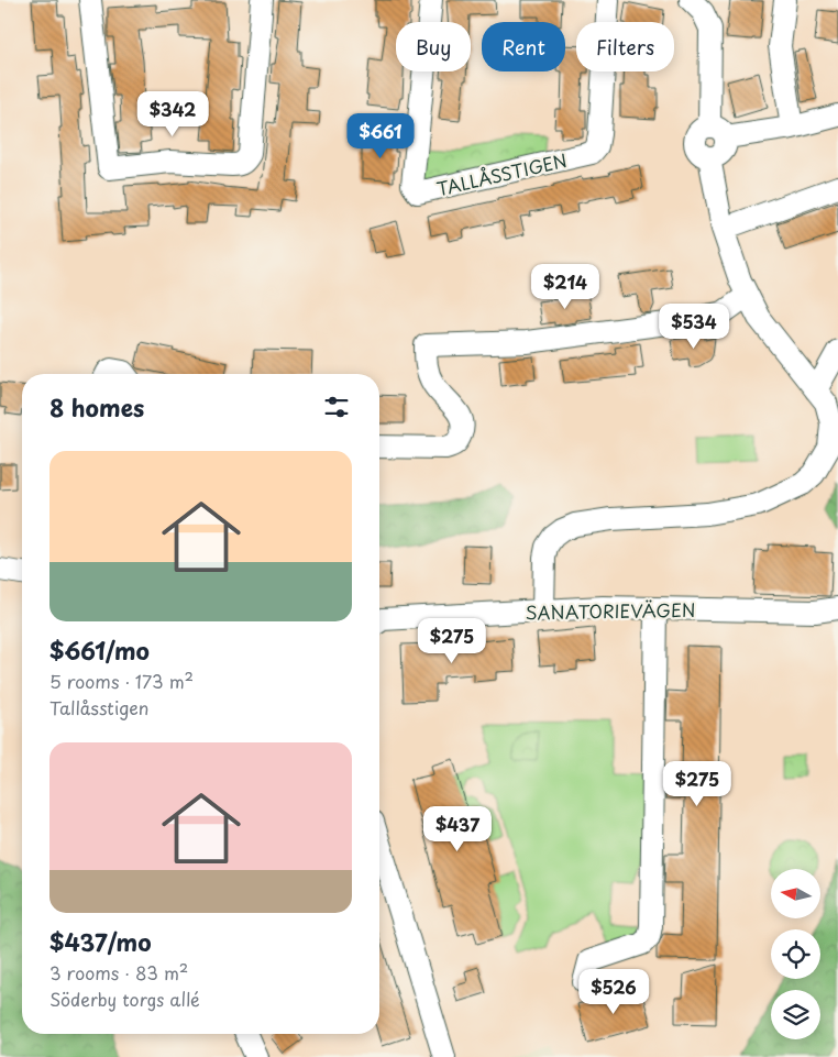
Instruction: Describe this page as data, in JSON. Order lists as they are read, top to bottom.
{
  "streets": {
    "street": ["TALLÅSSTIGEN", "SANATORIEVÄGEN"]
  },
  "north": "left",
  "page": {
    "chip": ["Buy", "Rent", "Filters"],
    "price": [
      "$342",
      "$661",
      "$214",
      "$534",
      "$275",
      "$275",
      "$437",
      "$526"
    ],
    "heading": "8 homes",
    "list": [
      {
        "name": "$661/mo",
        "note": "5 rooms · 173 m² · Tallåsstigen"
      },
      {
        "name": "$437/mo",
        "note": "3 rooms · 83 m² · Söderby torgs allé"
      }
    ]
  }
}
